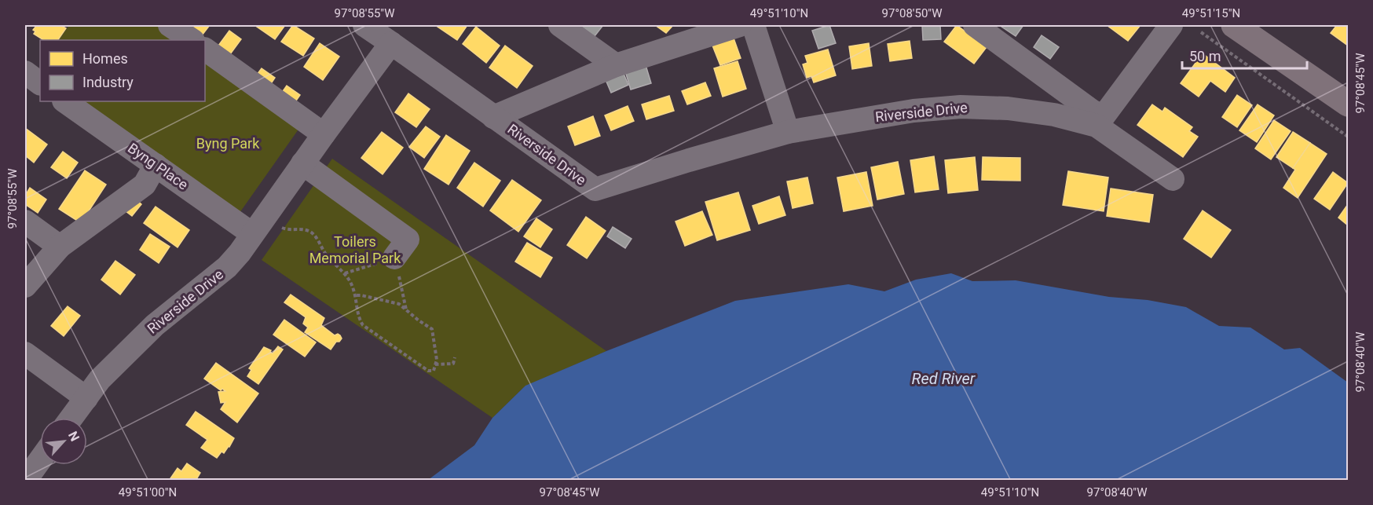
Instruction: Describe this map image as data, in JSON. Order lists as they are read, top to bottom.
{
  "streets": {
    "street": ["Riverside Drive", "Byng Place"]
  },
  "crossings": [
    ["Riverside Drive", "Byng Place"]
  ],
  "water": ["Red River"],
  "parks": ["Byng Park", "Toilers Memorial Park"],
  "legend": ["Homes", "Industry"],
  "scale_bar": "50 m",
  "north": "top right",
  "coordinates": [
    "97°08'55\"W",
    "49°51'10\"N",
    "97°08'50\"W",
    "49°51'15\"N",
    "97°08'45\"W",
    "97°08'40\"W",
    "49°51'00\"N"
  ]
}
